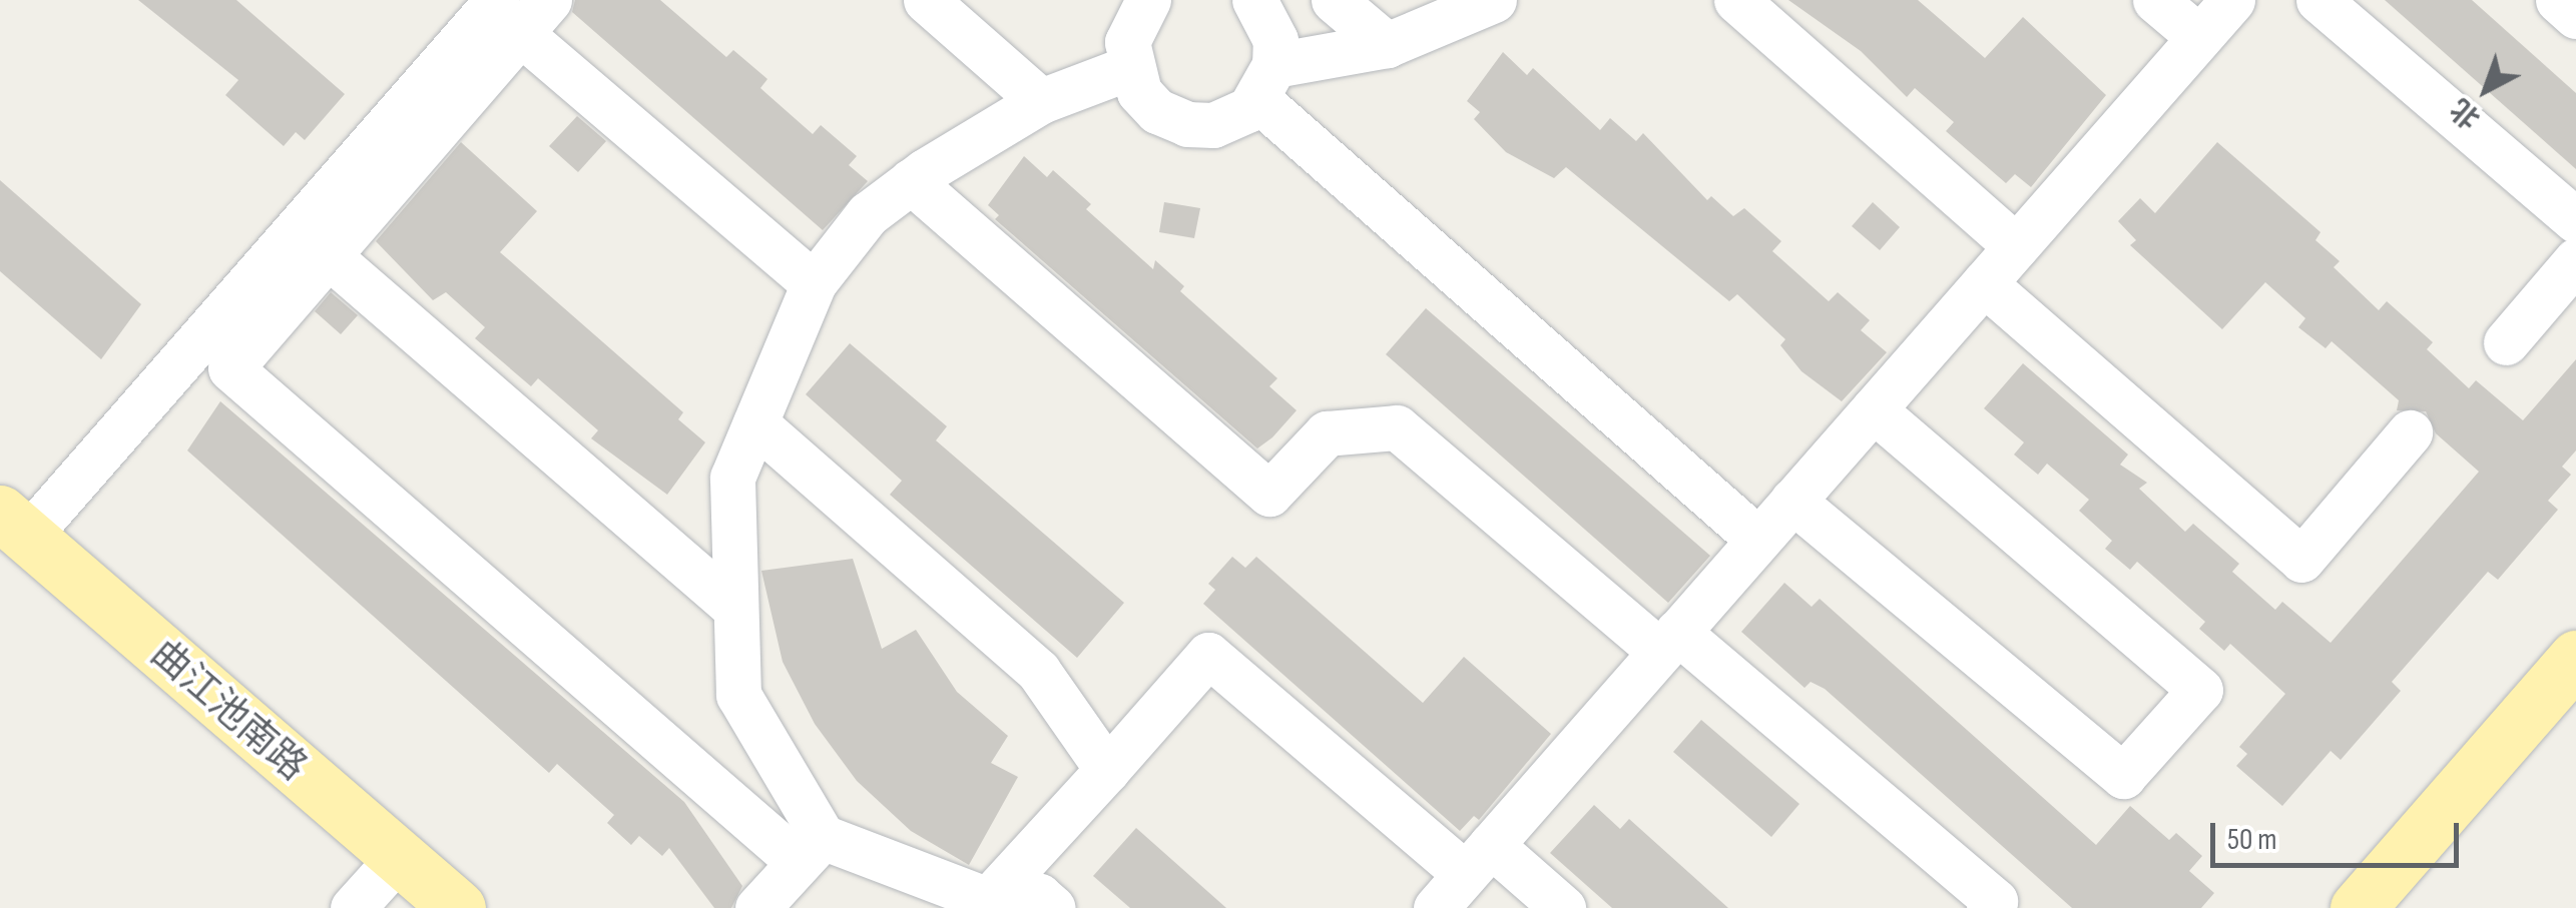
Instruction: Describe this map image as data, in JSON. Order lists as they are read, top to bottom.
{
  "streets": {
    "main road": ["曲江池南路"]
  },
  "scale_bar": "50 m",
  "north": "bottom left"
}
